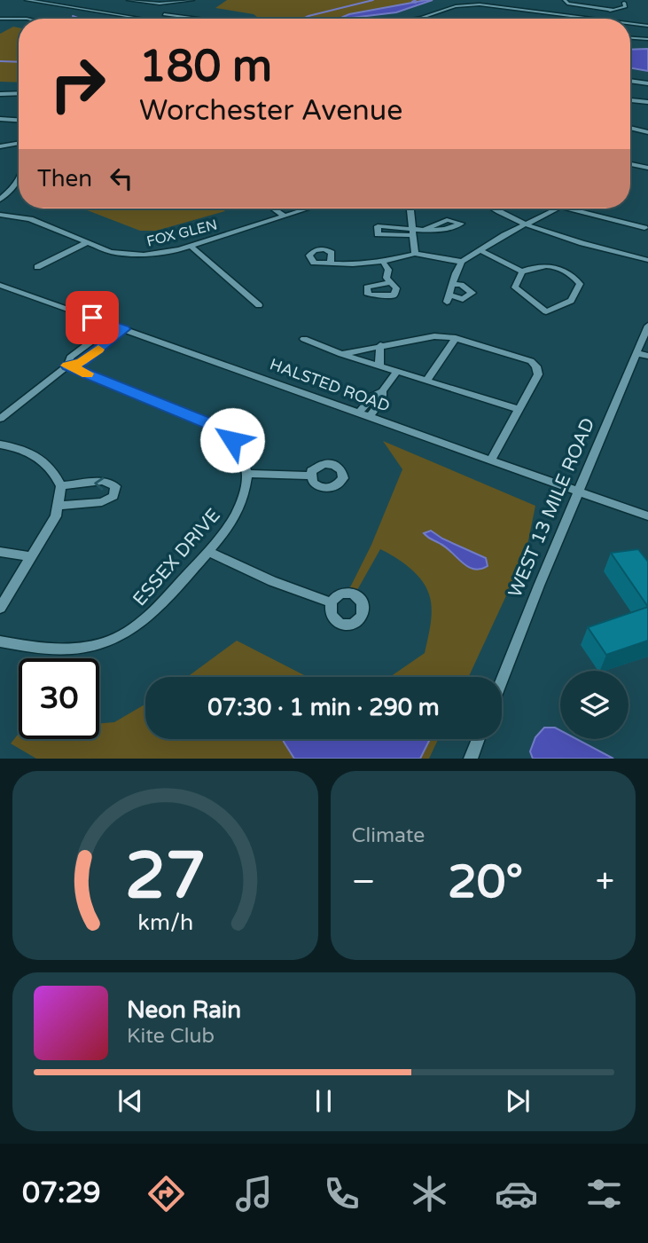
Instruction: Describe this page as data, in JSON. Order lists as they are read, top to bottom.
{
  "streets": {
    "street": [
      "FOX GLEN",
      "HALSTED ROAD",
      "WEST 13 MILE ROAD",
      "ESSEX DRIVE"
    ]
  },
  "crossings": [
    ["HALSTED ROAD", "WEST 13 MILE ROAD"]
  ],
  "page": {
    "turn": ["180 m", "Worchester Avenue"],
    "then": "Then",
    "limit": "30",
    "trip": "07:30 · 1 min · 290 m",
    "tile": "Climate",
    "heat": ["−", "20°", "+"],
    "song": ["Neon Rain", "Kite Club"],
    "tabs": "07:29",
    "gauge": ["27", "km/h"]
  }
}
